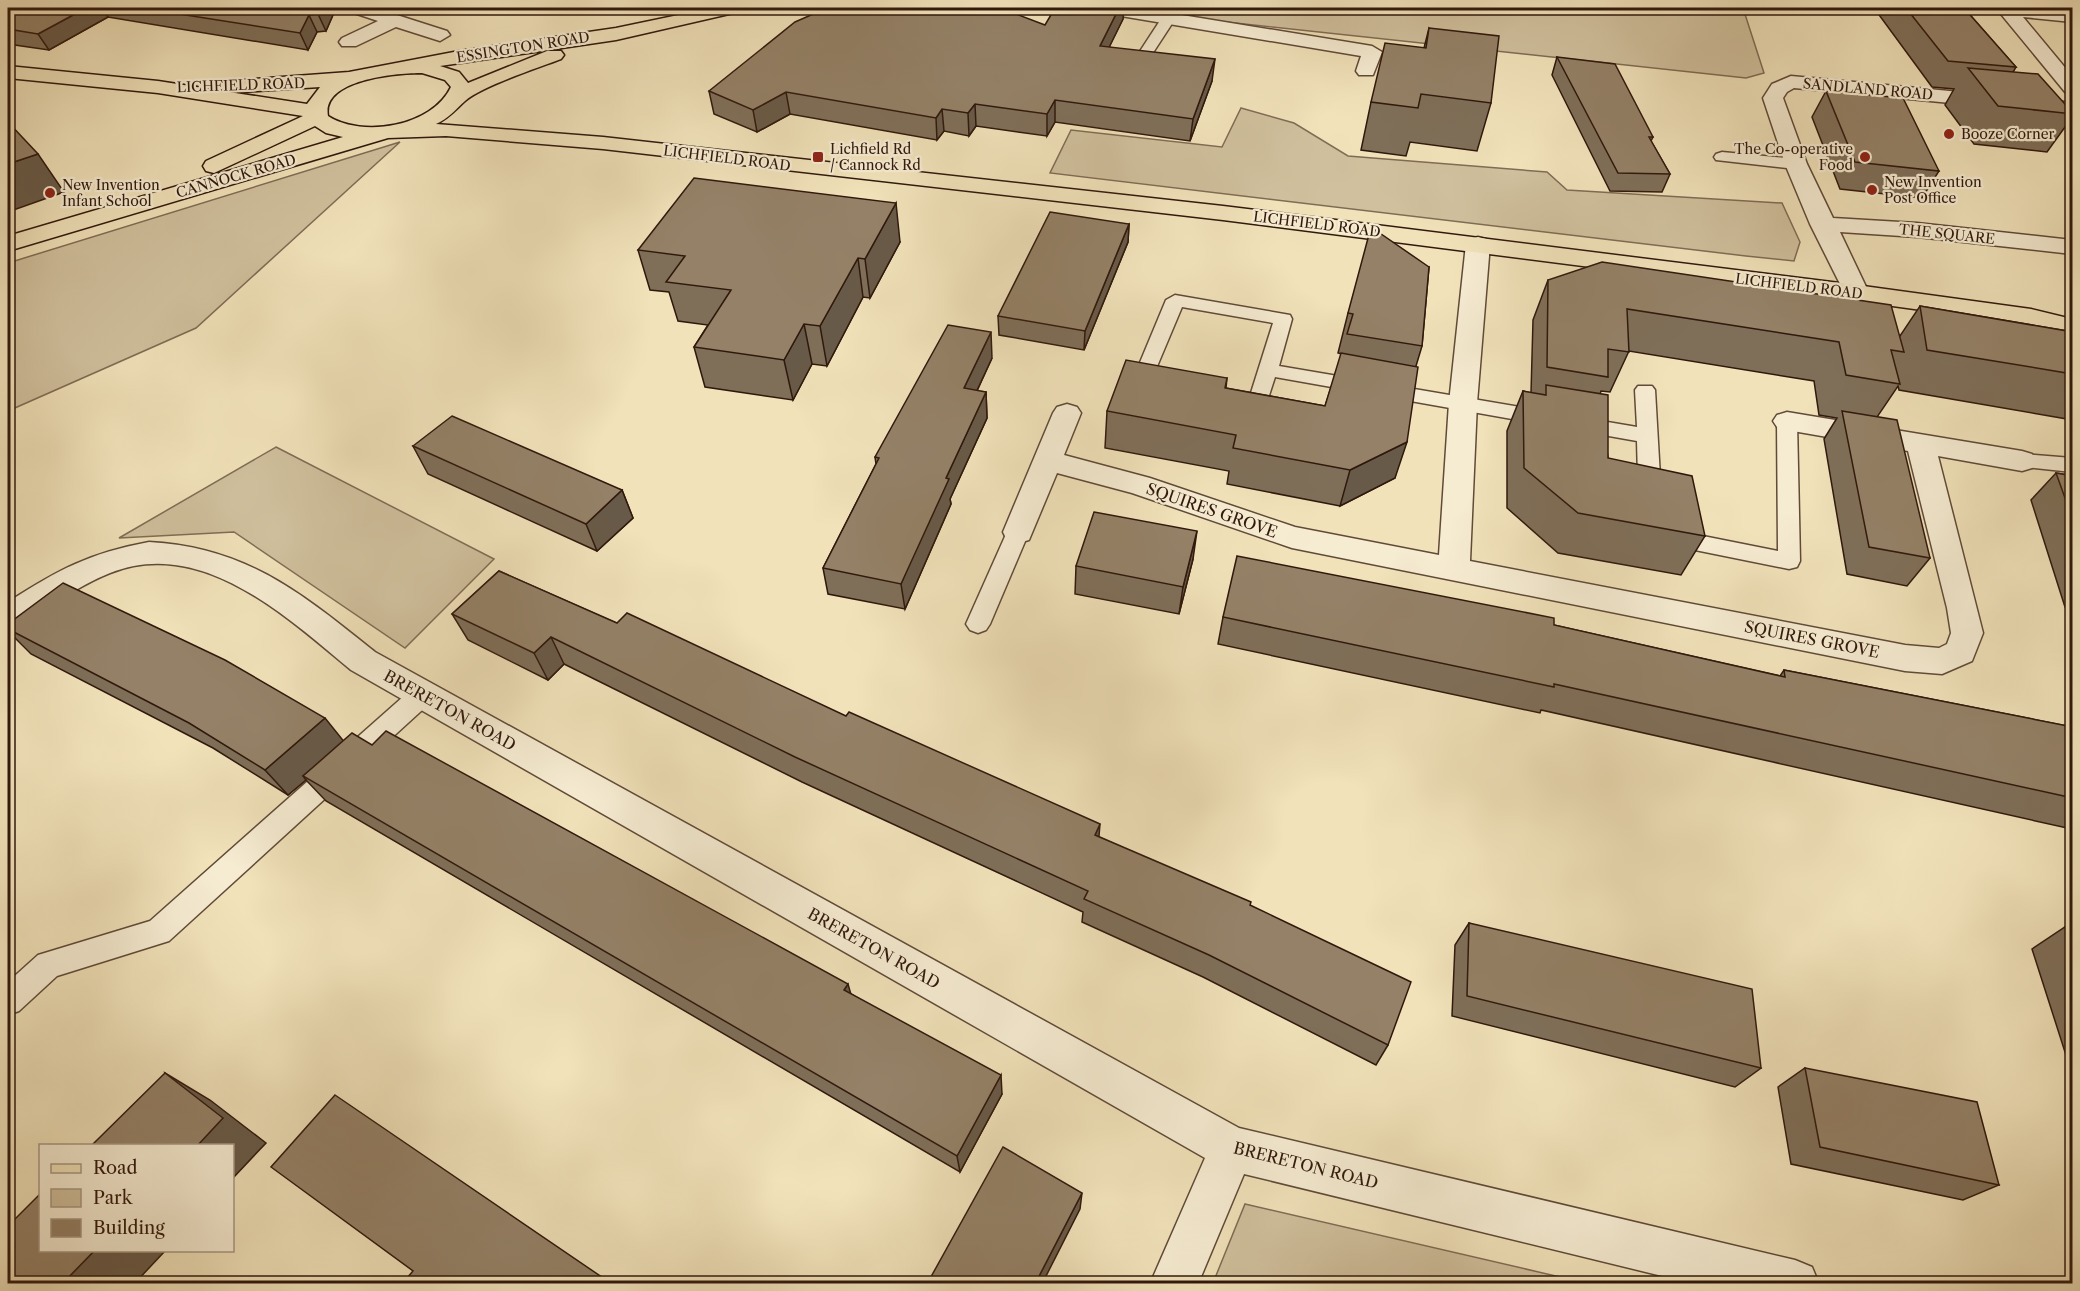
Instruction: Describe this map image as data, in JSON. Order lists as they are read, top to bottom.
{
  "streets": {
    "main road": ["ESSINGTON ROAD", "LICHFIELD ROAD", "CANNOCK ROAD"],
    "street": [
      "SANDLAND ROAD",
      "THE SQUARE",
      "SQUIRES GROVE",
      "BRERETON ROAD"
    ]
  },
  "crossings": [
    ["ESSINGTON ROAD", "LICHFIELD ROAD"],
    ["ESSINGTON ROAD", "CANNOCK ROAD"],
    ["LICHFIELD ROAD", "SANDLAND ROAD"],
    ["LICHFIELD ROAD", "CANNOCK ROAD"],
    ["SANDLAND ROAD", "THE SQUARE"]
  ],
  "places": {
    "other": [
      "Booze Corner",
      "The Co-operative Food",
      "New Invention Post Office",
      "New Invention Infant School"
    ],
    "transit": ["Lichfield Rd / Cannock Rd"]
  },
  "legend": ["Road", "Park", "Building"]
}
